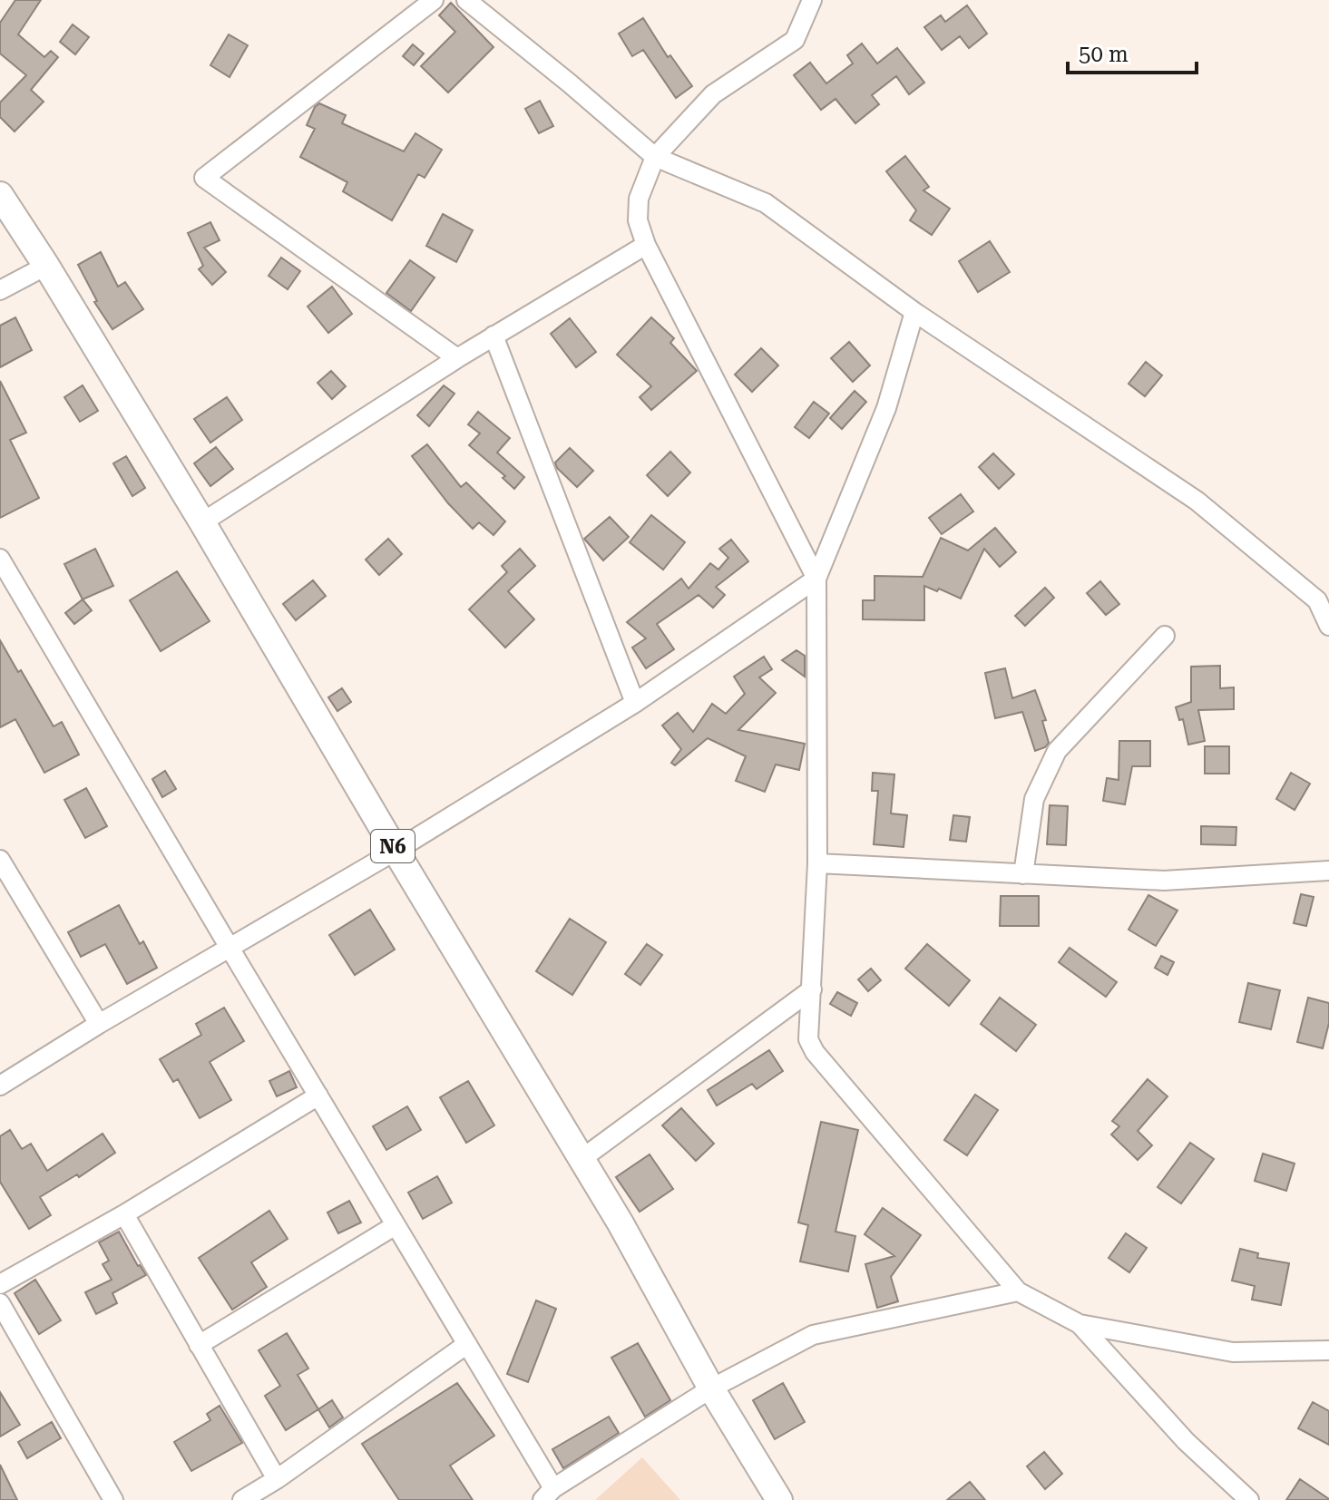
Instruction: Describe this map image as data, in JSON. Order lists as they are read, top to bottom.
{
  "streets": {
    "highway": ["N6"]
  },
  "scale_bar": "50 m"
}
